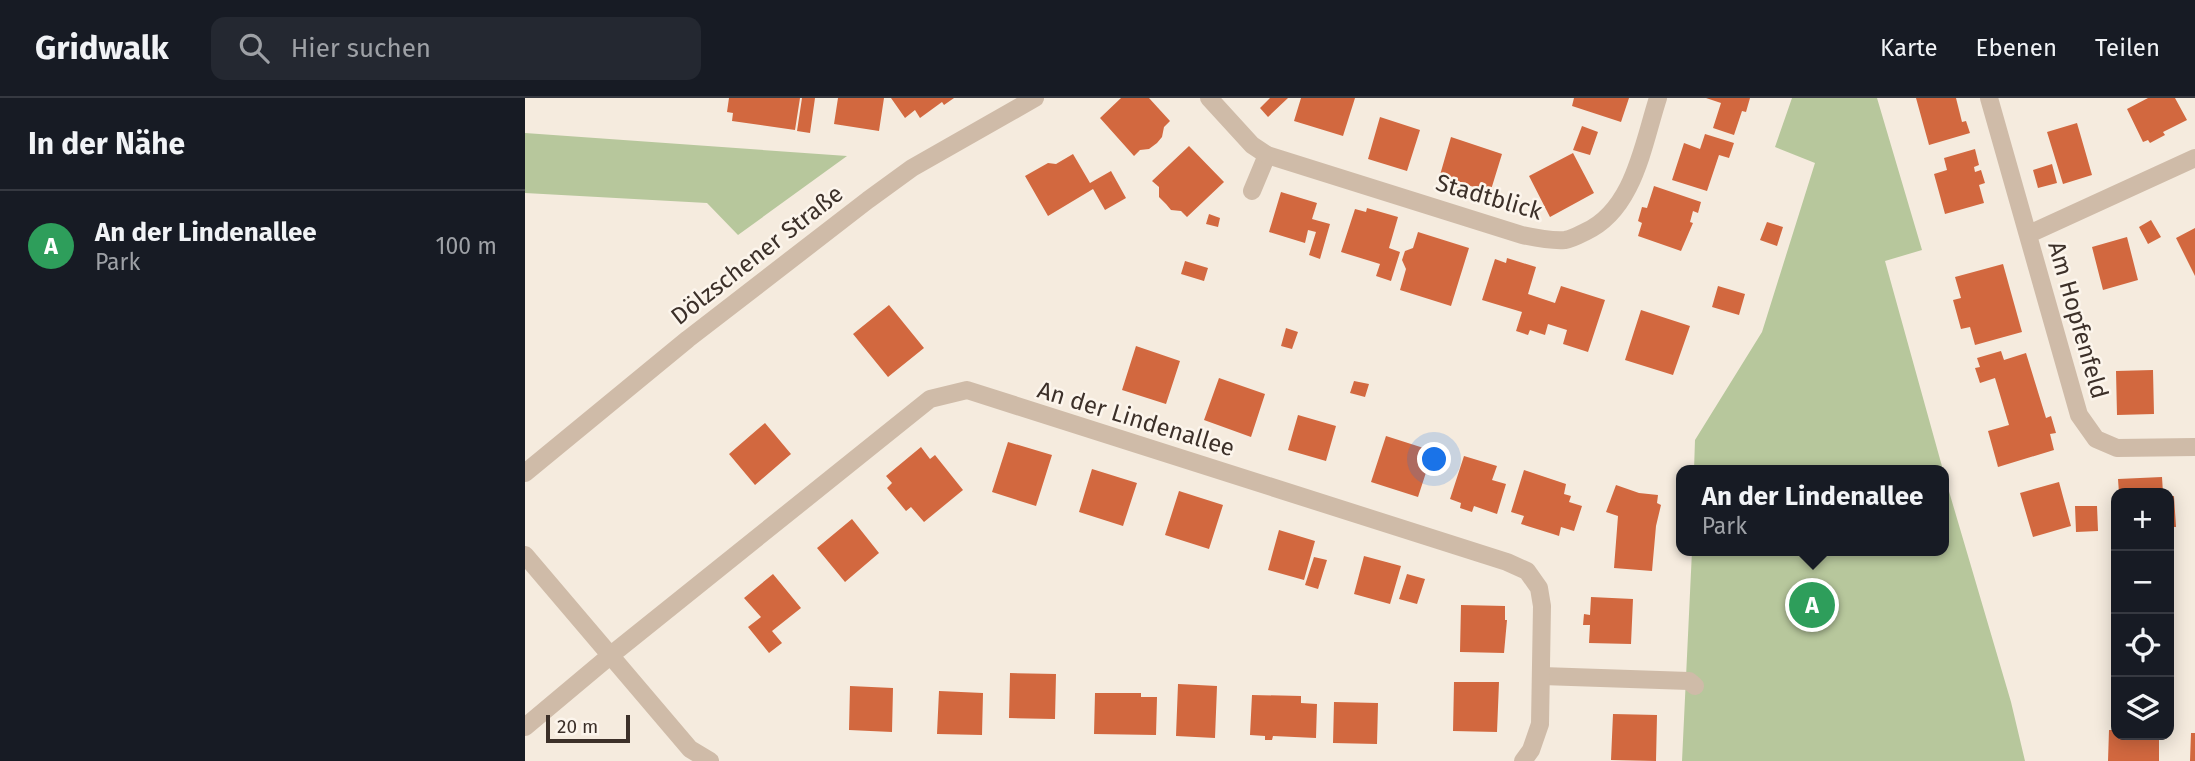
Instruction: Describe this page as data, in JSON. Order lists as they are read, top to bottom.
{
  "streets": {
    "street": [
      "Stadtblick",
      "Dölzschener Straße",
      "Am Hopfenfeld",
      "An der Lindenallee"
    ]
  },
  "scale_bar": "20 m",
  "page": {
    "header": "Gridwalk",
    "search": "Hier suchen",
    "nav": ["Karte", "Ebenen", "Teilen"],
    "heading": "In der Nähe",
    "list": [
      {
        "mark": "A",
        "name": "An der Lindenallee",
        "note": "Park",
        "value": "100 m"
      }
    ],
    "popup": ["An der Lindenallee", "Park"],
    "map_buttons": ["+", "−"],
    "pins": "A",
    "scale": "20 m"
  }
}
